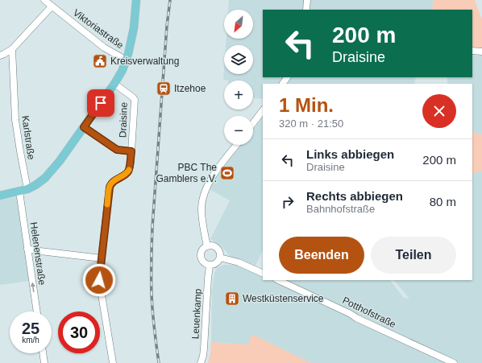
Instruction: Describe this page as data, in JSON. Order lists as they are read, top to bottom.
{
  "streets": {
    "street": [
      "Viktoriastraße",
      "Draisine",
      "Karlstraße",
      "Helenenstraße",
      "Potthofstraße",
      "Leuenkamp"
    ]
  },
  "crossings": [
    ["Karlstraße", "Helenenstraße"]
  ],
  "one_way": ["Helenenstraße"],
  "places": {
    "public building": ["Kreisverwaltung"],
    "station": ["Itzehoe"],
    "sports": ["PBC The Gamblers e.V."],
    "building": ["Westküstenservice"]
  },
  "north": "bottom left",
  "page": {
    "map_buttons": ["+", "−"],
    "turn": ["200 m", "Draisine"],
    "heading": ["1 Min.", "320 m · 21:50"],
    "list": [
      {
        "name": "Links abbiegen",
        "note": "Draisine",
        "value": "200 m"
      },
      {
        "name": "Rechts abbiegen",
        "note": "Bahnhofstraße",
        "value": "80 m"
      }
    ],
    "buttons": ["Beenden", "Teilen"],
    "speed": "25 km/h",
    "limit": "30"
  }
}
